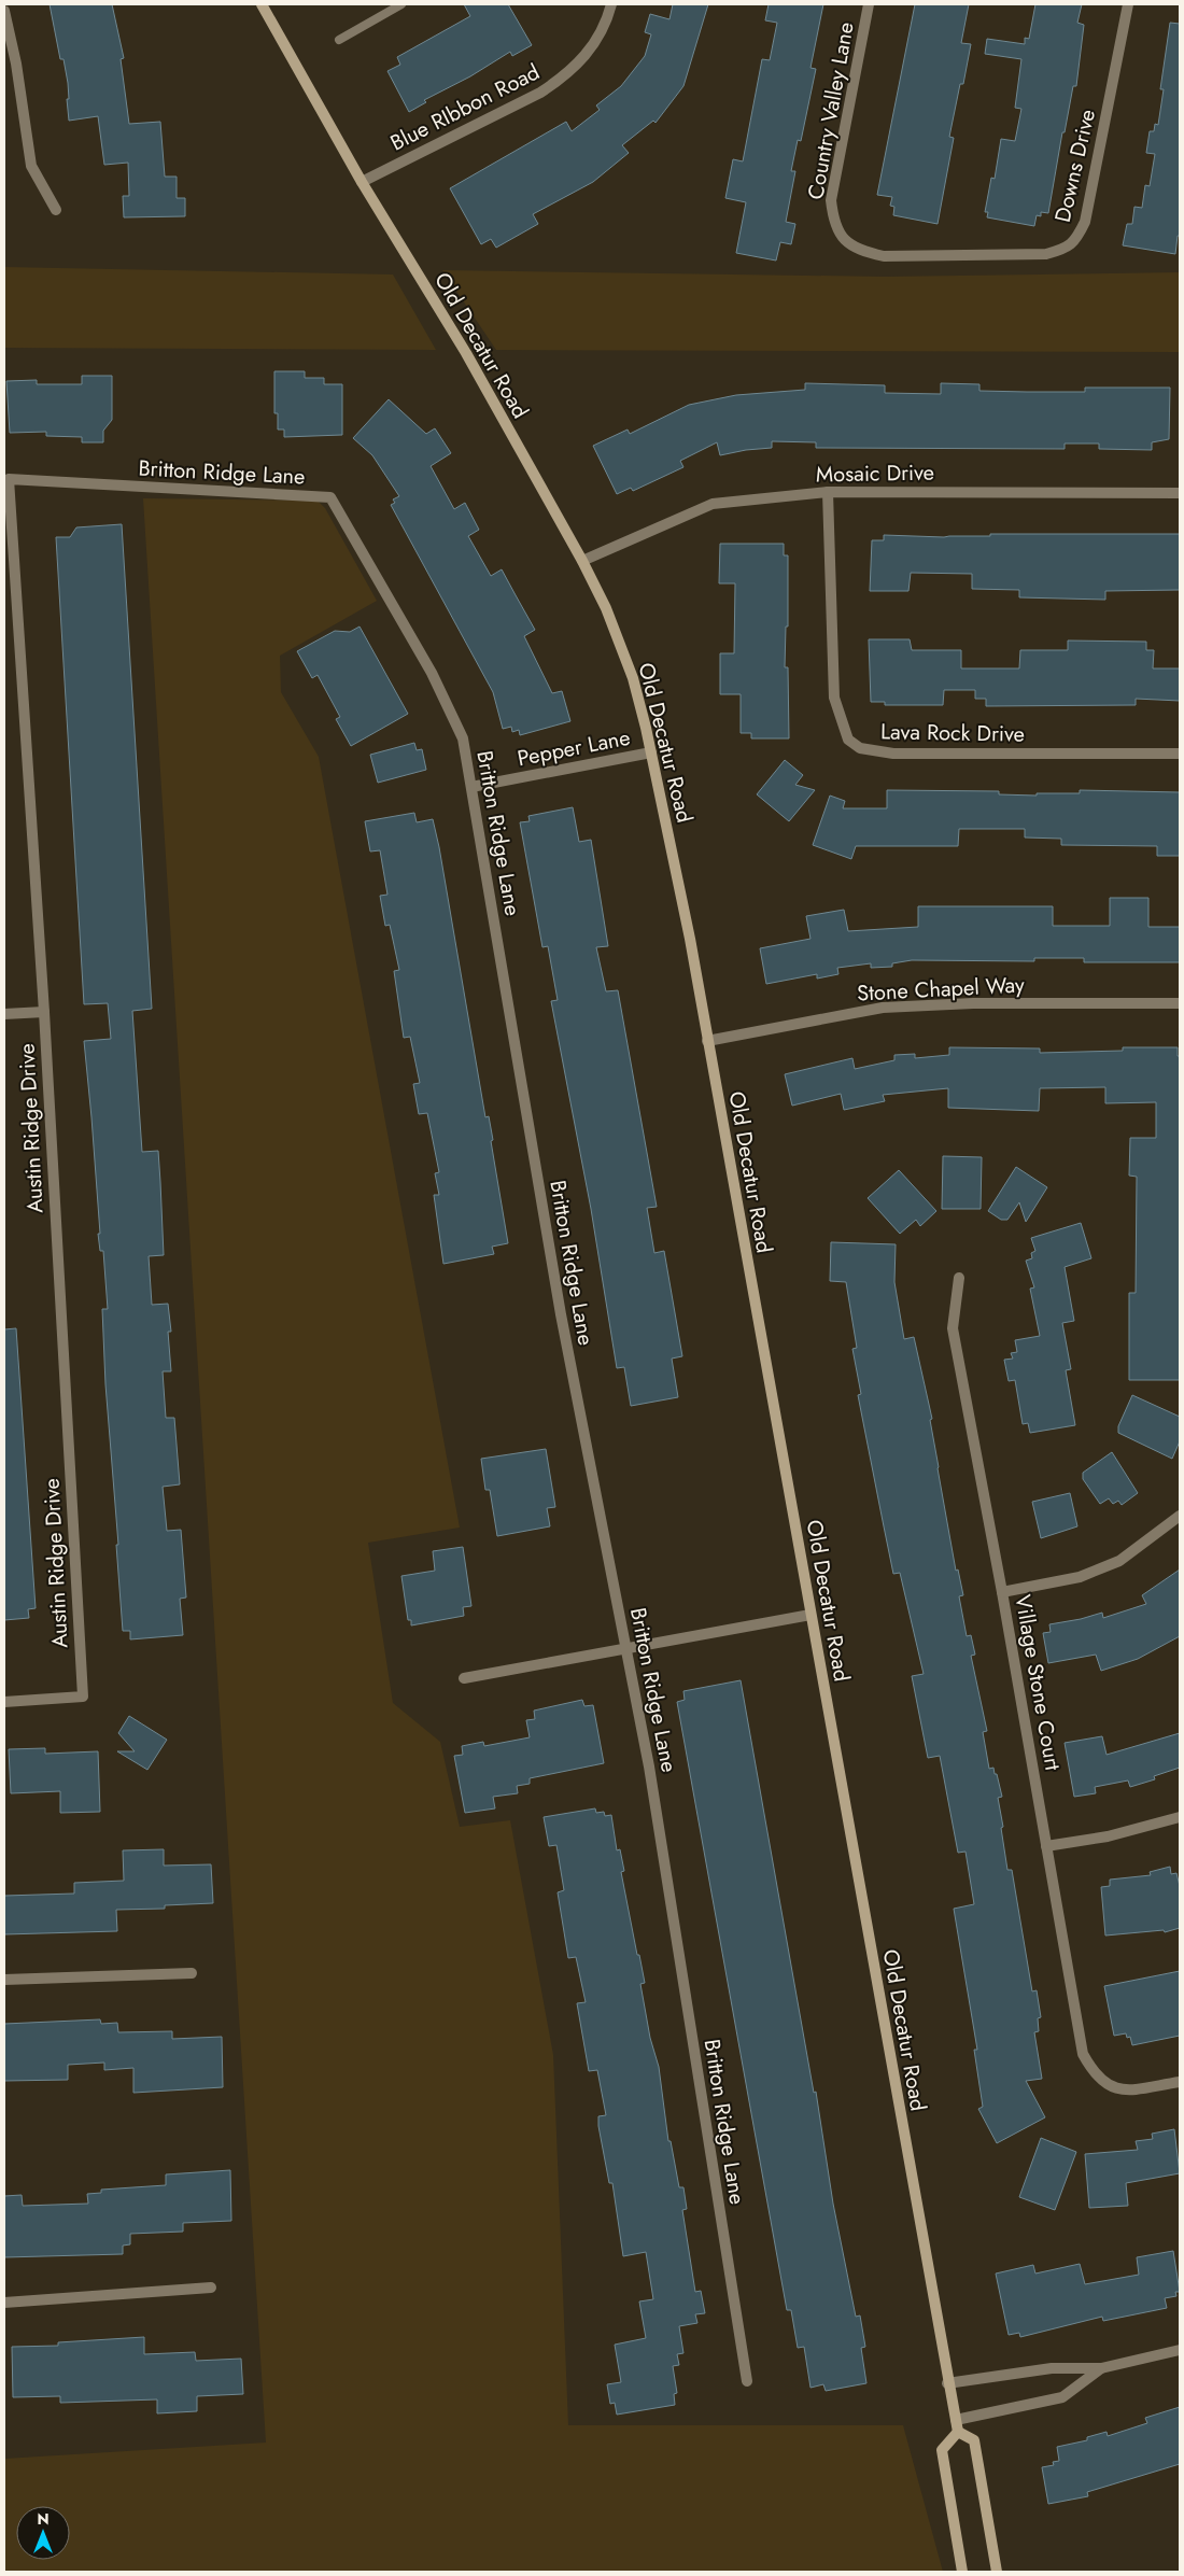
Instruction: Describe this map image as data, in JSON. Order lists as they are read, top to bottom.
{
  "streets": {
    "street": [
      "Blue RIbbon Road",
      "Country Valley Lane",
      "Downs Drive",
      "Old Decatur Road",
      "Britton Ridge Lane",
      "Mosaic Drive",
      "Lava Rock Drive",
      "Pepper Lane",
      "Stone Chapel Way",
      "Austin Ridge Drive",
      "Village Stone Court"
    ]
  },
  "crossings": [
    ["Blue RIbbon Road", "Old Decatur Road"],
    ["Country Valley Lane", "Downs Drive"],
    ["Old Decatur Road", "Mosaic Drive"],
    ["Old Decatur Road", "Pepper Lane"],
    ["Old Decatur Road", "Stone Chapel Way"],
    ["Britton Ridge Lane", "Pepper Lane"],
    ["Britton Ridge Lane", "Austin Ridge Drive"],
    ["Mosaic Drive", "Lava Rock Drive"]
  ],
  "north": "top"
}
